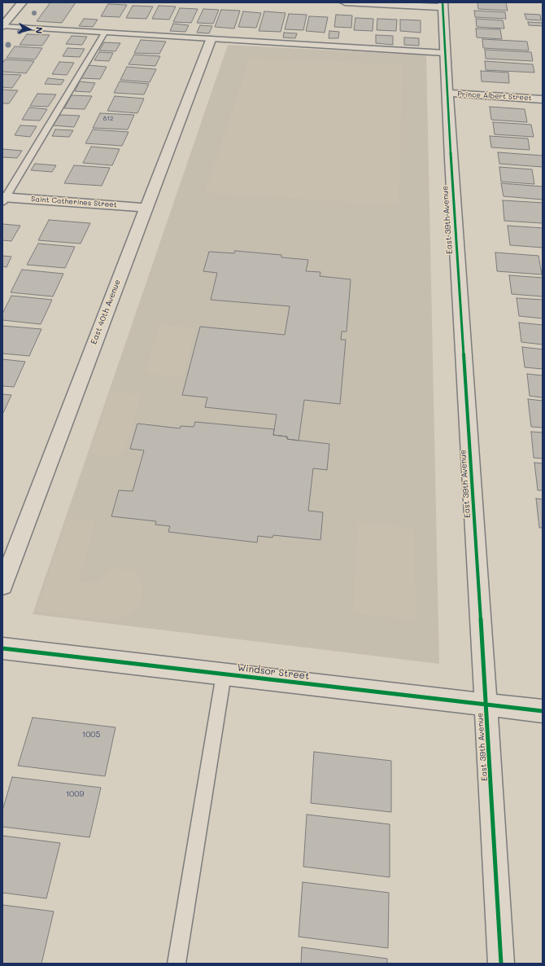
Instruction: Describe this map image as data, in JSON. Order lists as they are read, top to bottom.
{
  "streets": {
    "street": [
      "Prince Albert Street",
      "Saint Catherines Street",
      "East 39th Avenue",
      "East 40th Avenue",
      "Windsor Street"
    ]
  },
  "crossings": [
    ["Prince Albert Street", "East 39th Avenue"],
    ["Saint Catherines Street", "East 40th Avenue"],
    ["East 39th Avenue", "Windsor Street"]
  ],
  "house_numbers": ["812", "1005", "1009"],
  "north": "right"
}
